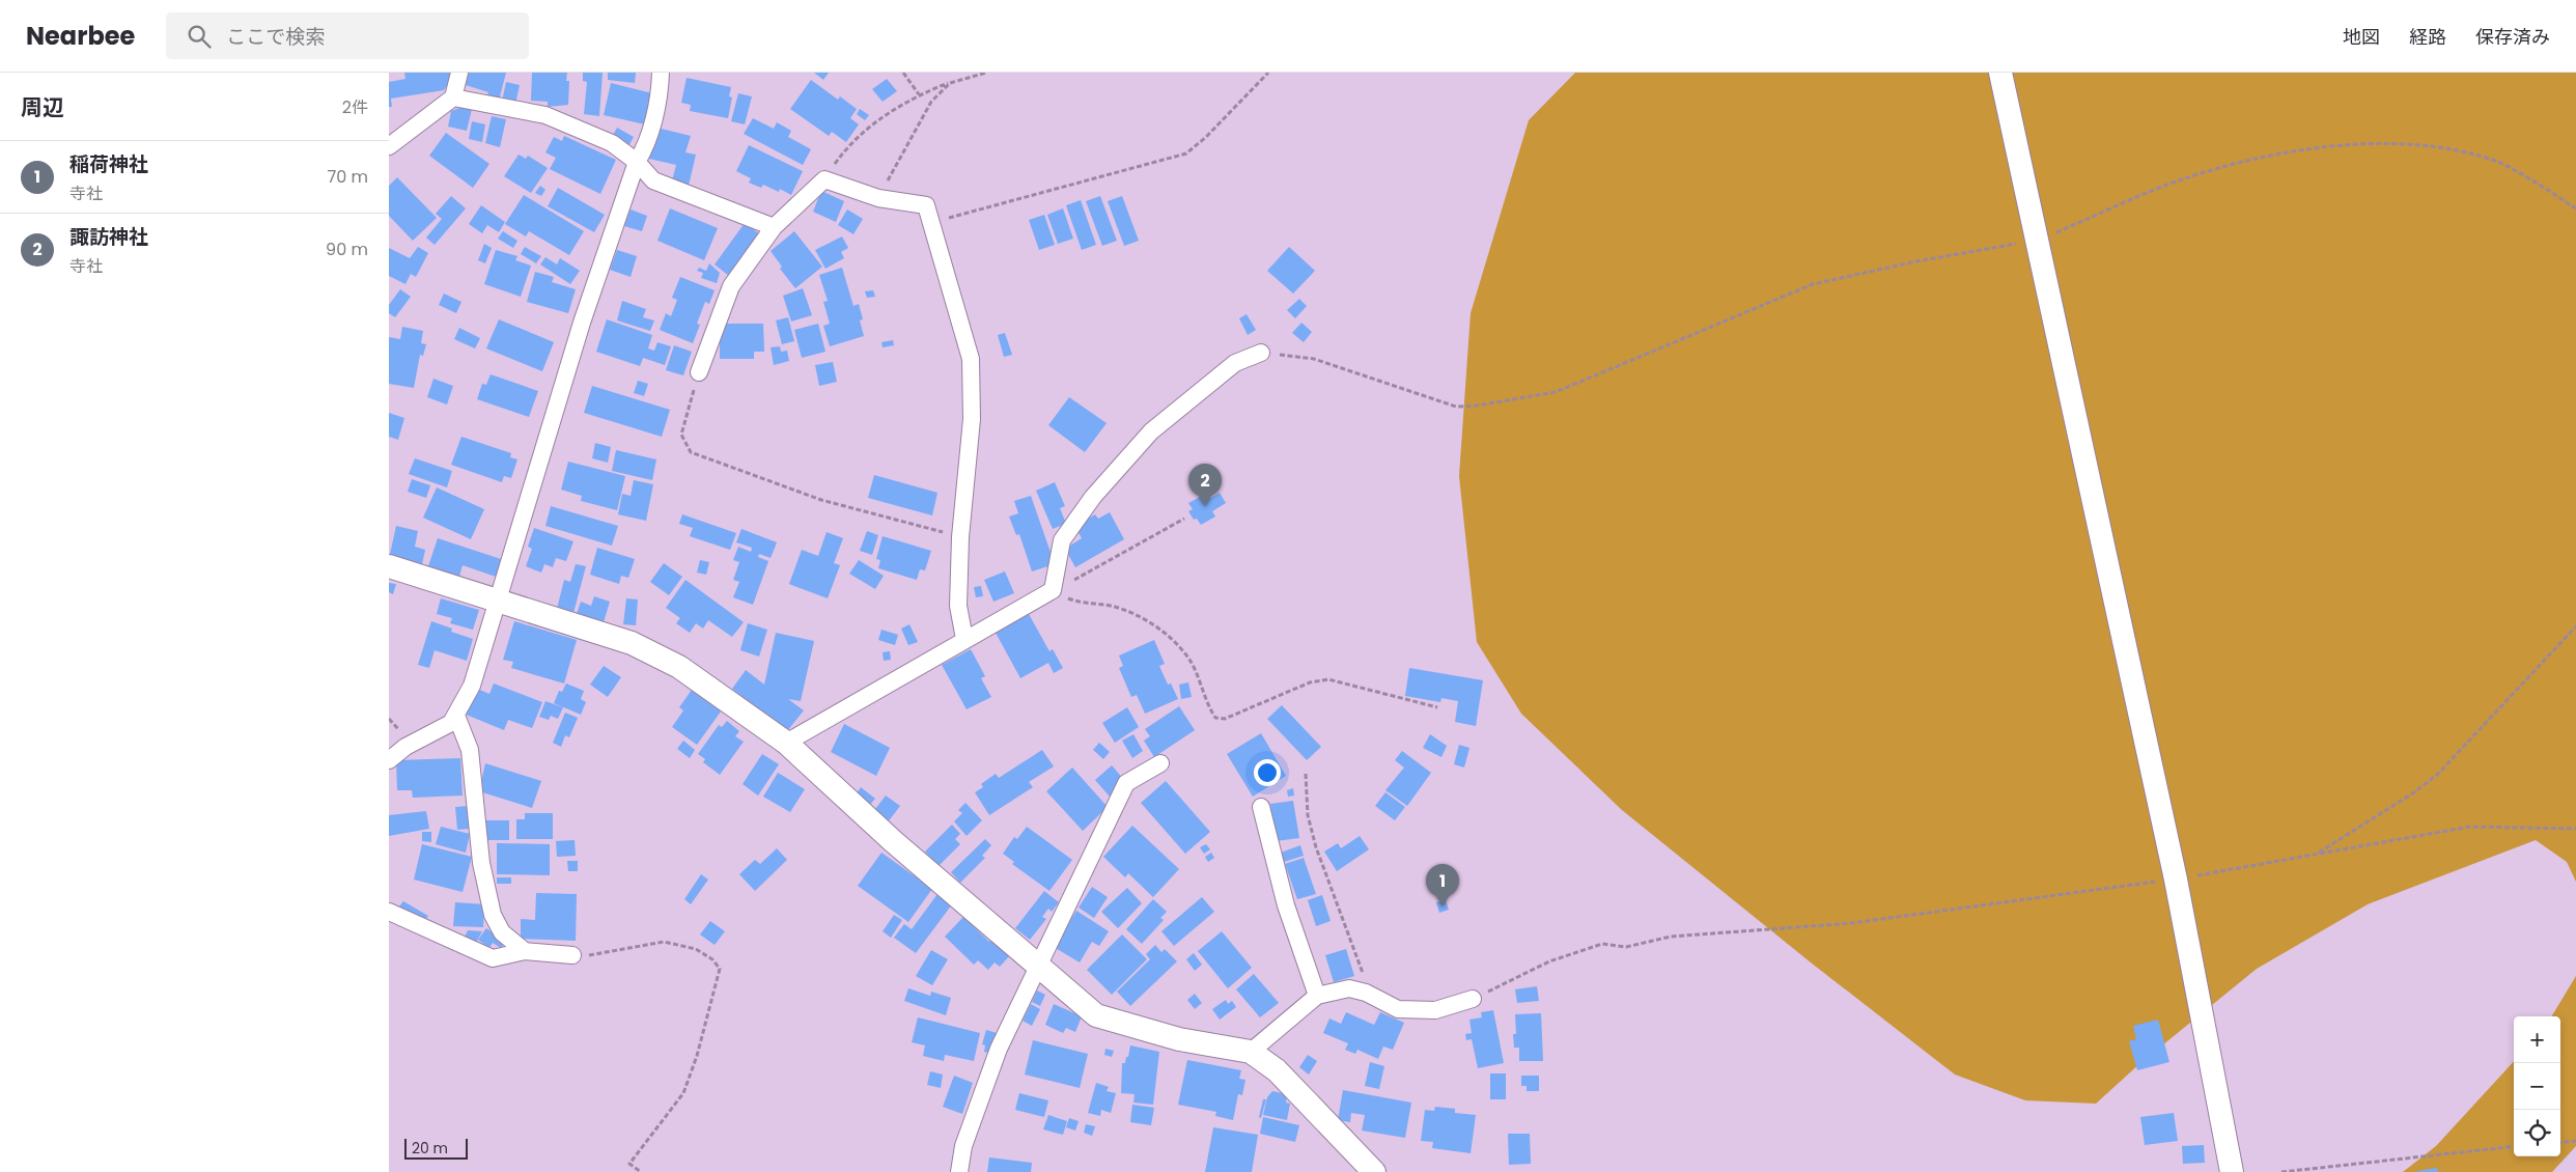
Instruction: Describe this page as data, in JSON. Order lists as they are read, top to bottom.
{
  "scale_bar": "20 m",
  "page": {
    "header": "Nearbee",
    "search": "ここで検索",
    "nav": ["地図", "経路", "保存済み"],
    "heading": ["周辺", "2件"],
    "list": [
      {
        "mark": "1",
        "name": "稲荷神社",
        "note": "寺社",
        "value": "70 m"
      },
      {
        "mark": "2",
        "name": "諏訪神社",
        "note": "寺社",
        "value": "90 m"
      }
    ],
    "pins": ["2", "1"],
    "map_buttons": ["+", "−"],
    "scale": "20 m"
  }
}
